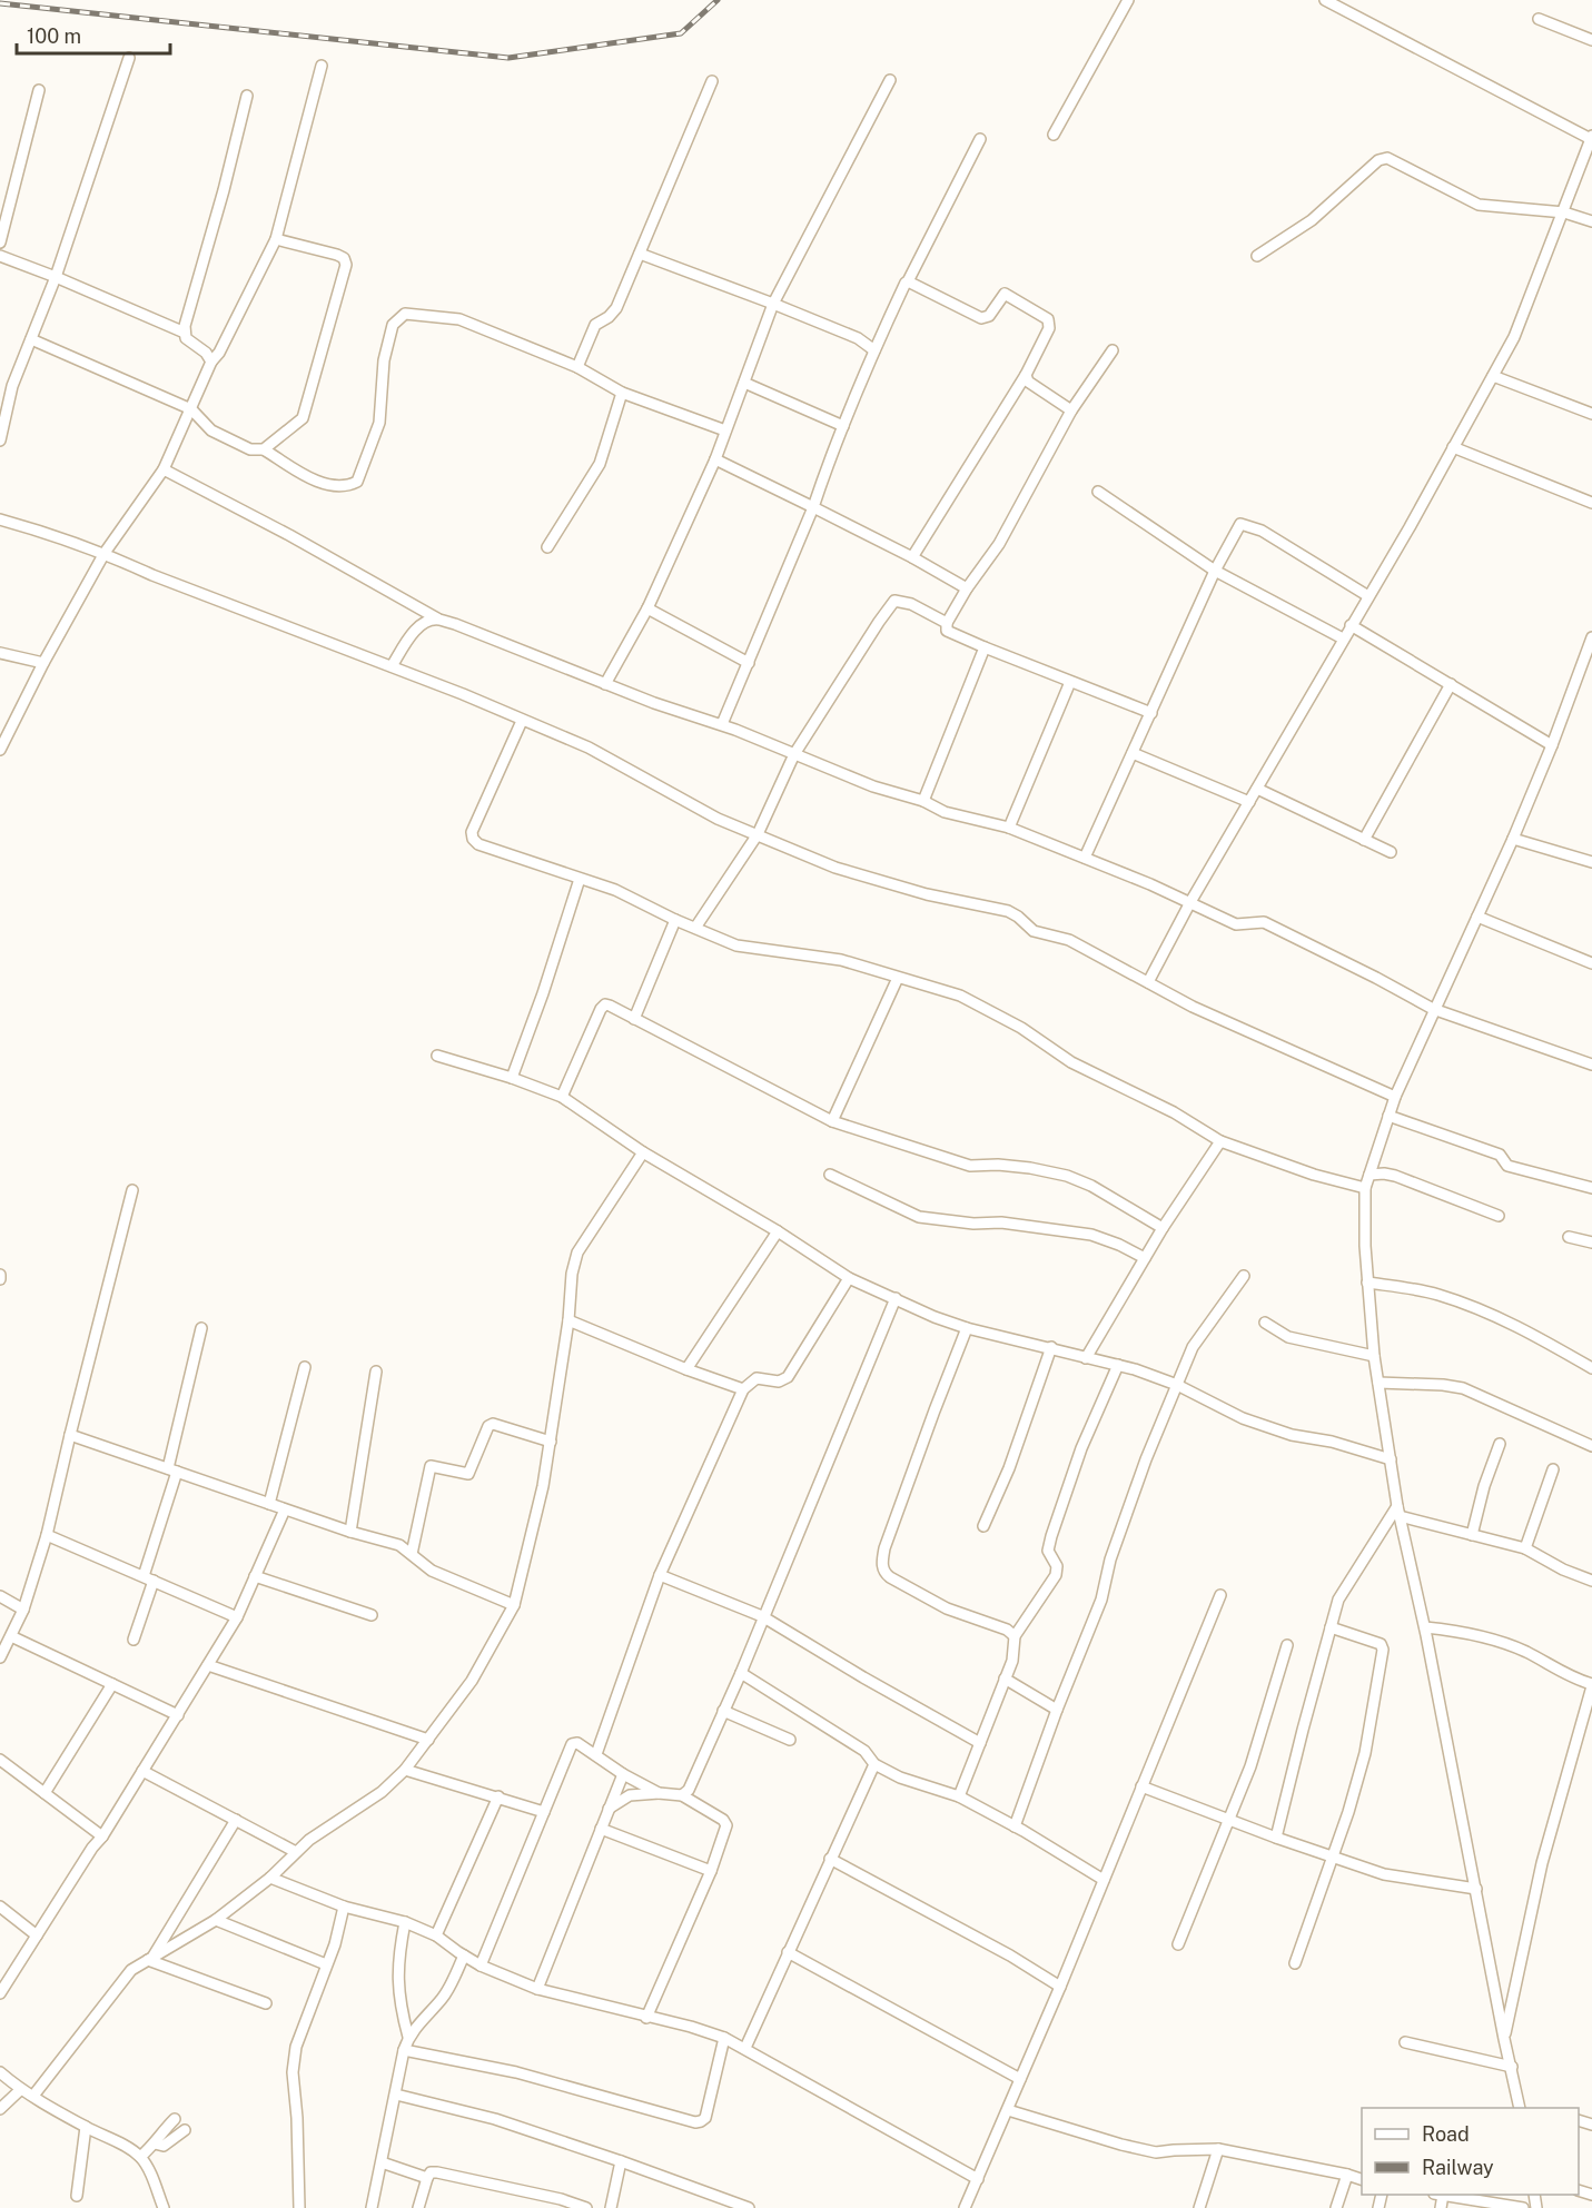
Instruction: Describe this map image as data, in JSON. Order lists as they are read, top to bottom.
{
  "legend": ["Road", "Railway"],
  "scale_bar": "100 m"
}
